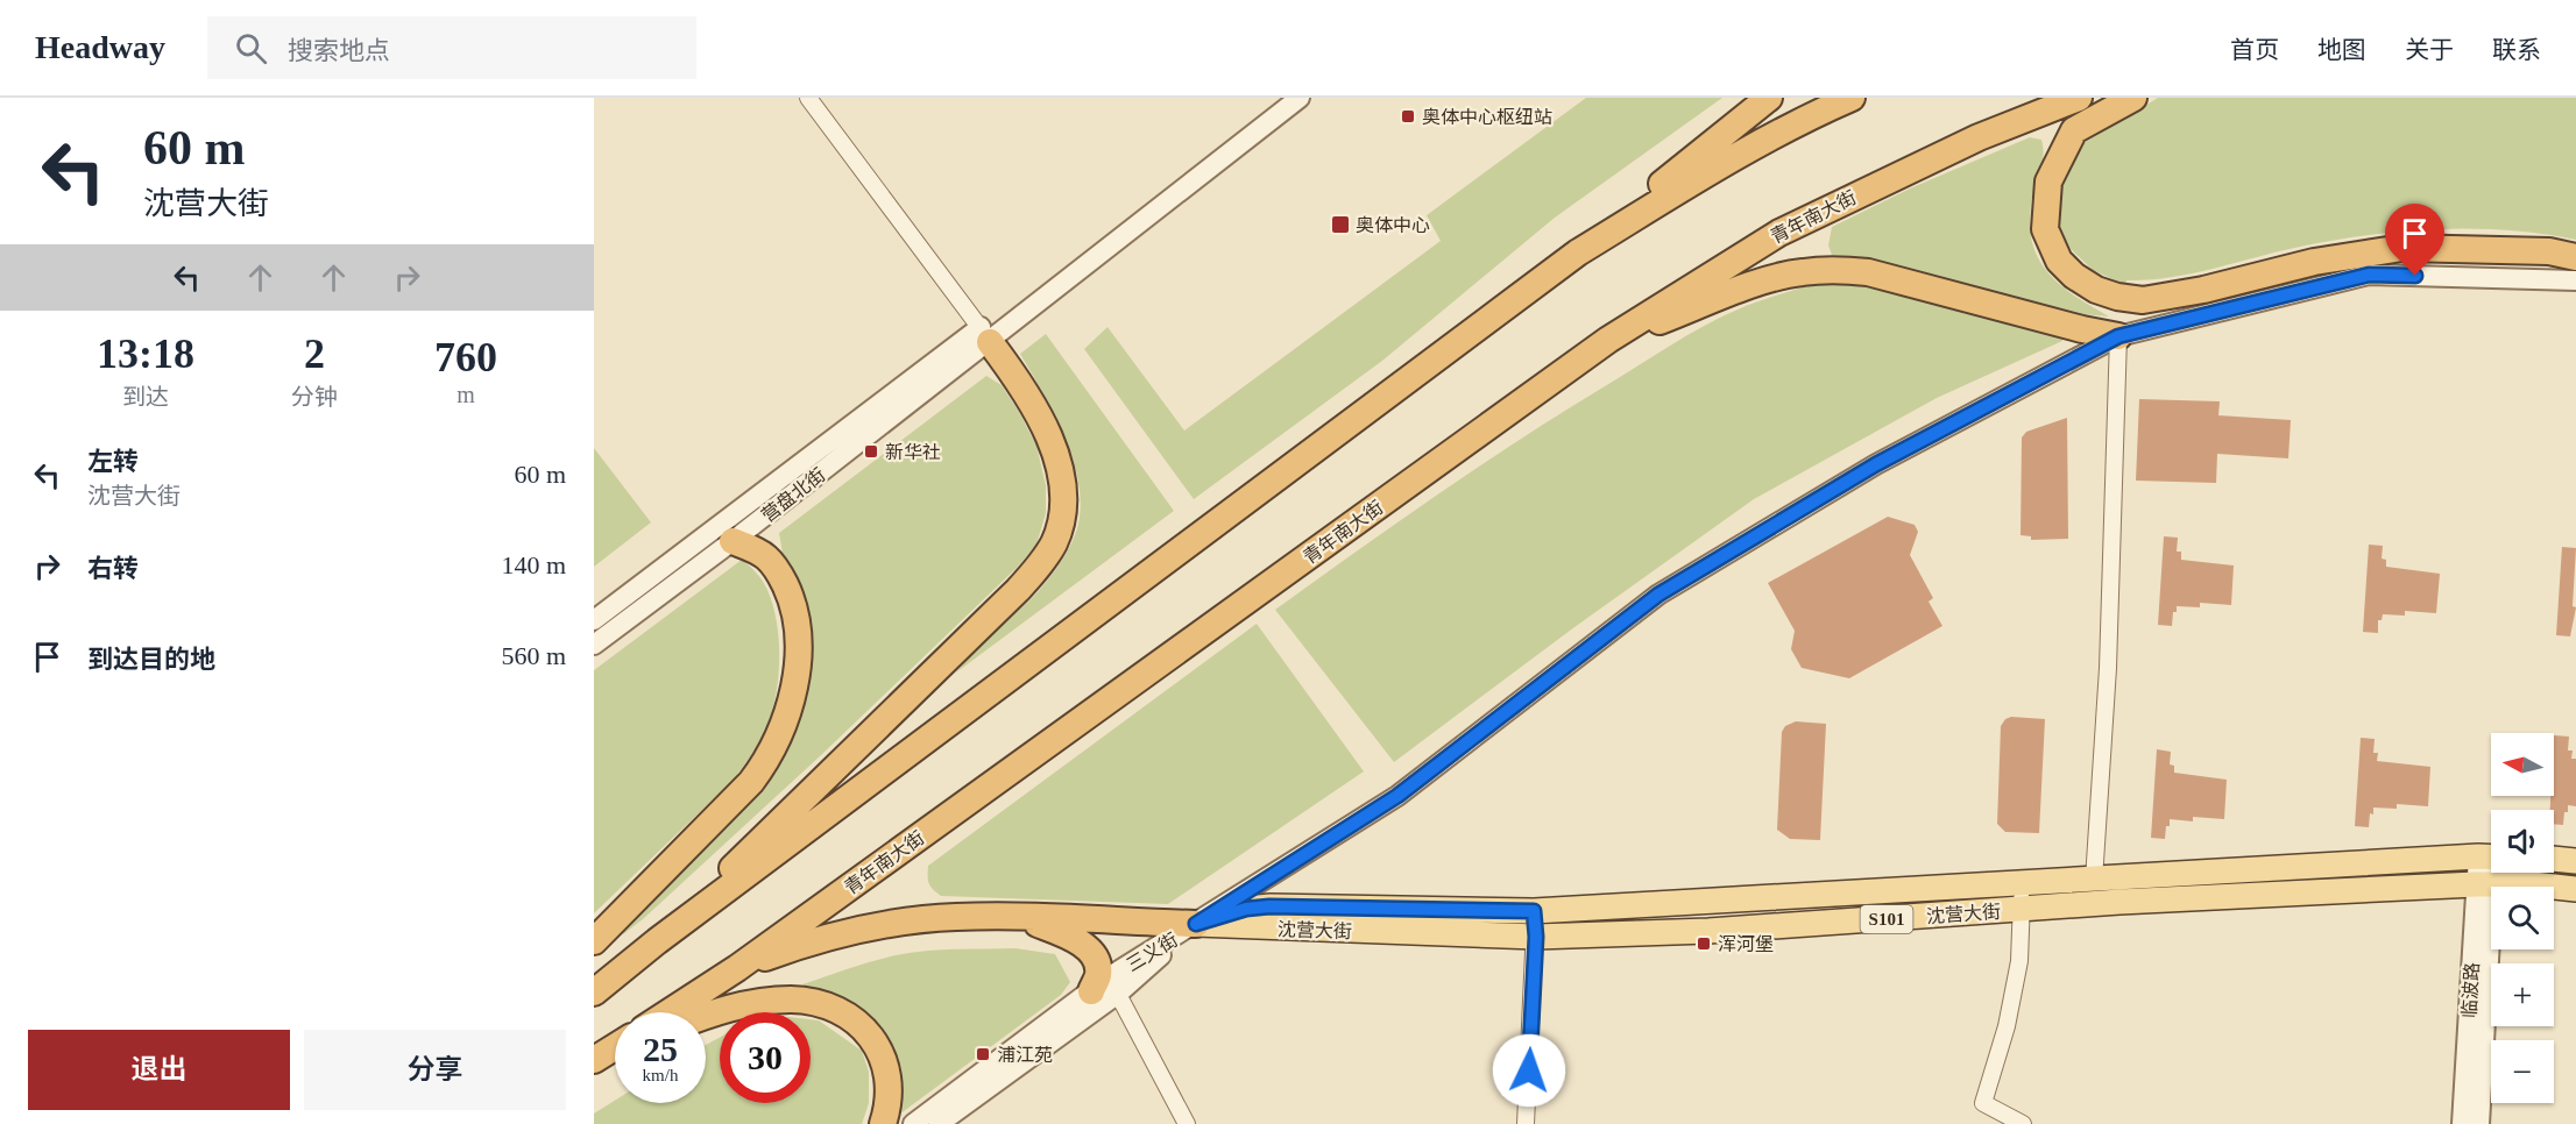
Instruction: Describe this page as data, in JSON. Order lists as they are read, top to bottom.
{
  "streets": {
    "highway": ["青年南大街"],
    "main road": ["沈营大街", "S101"],
    "street": ["营盘北街", "三义街", "临波路"]
  },
  "crossings": [
    ["沈营大街", "三义街"],
    ["沈营大街", "临波路"]
  ],
  "places": {
    "transit": [
      "奥体中心枢纽站",
      "奥体中心",
      "新华社",
      "浑河堡",
      "浦江苑"
    ]
  },
  "north": "left",
  "page": {
    "header": "Headway",
    "search": "搜索地点",
    "nav": [
      "首页",
      "地图",
      "关于",
      "联系"
    ],
    "turn": ["60 m", "沈营大街"],
    "eta": [
      "13:18",
      "到达",
      "2",
      "分钟",
      "760",
      "m"
    ],
    "list": [
      {
        "name": "左转",
        "note": "沈营大街",
        "value": "60 m"
      },
      {
        "name": "右转",
        "value": "140 m"
      },
      {
        "name": "到达目的地",
        "value": "560 m"
      }
    ],
    "map_buttons": ["+", "−"],
    "speed": "25 km/h",
    "limit": "30",
    "buttons": ["退出", "分享"]
  }
}
